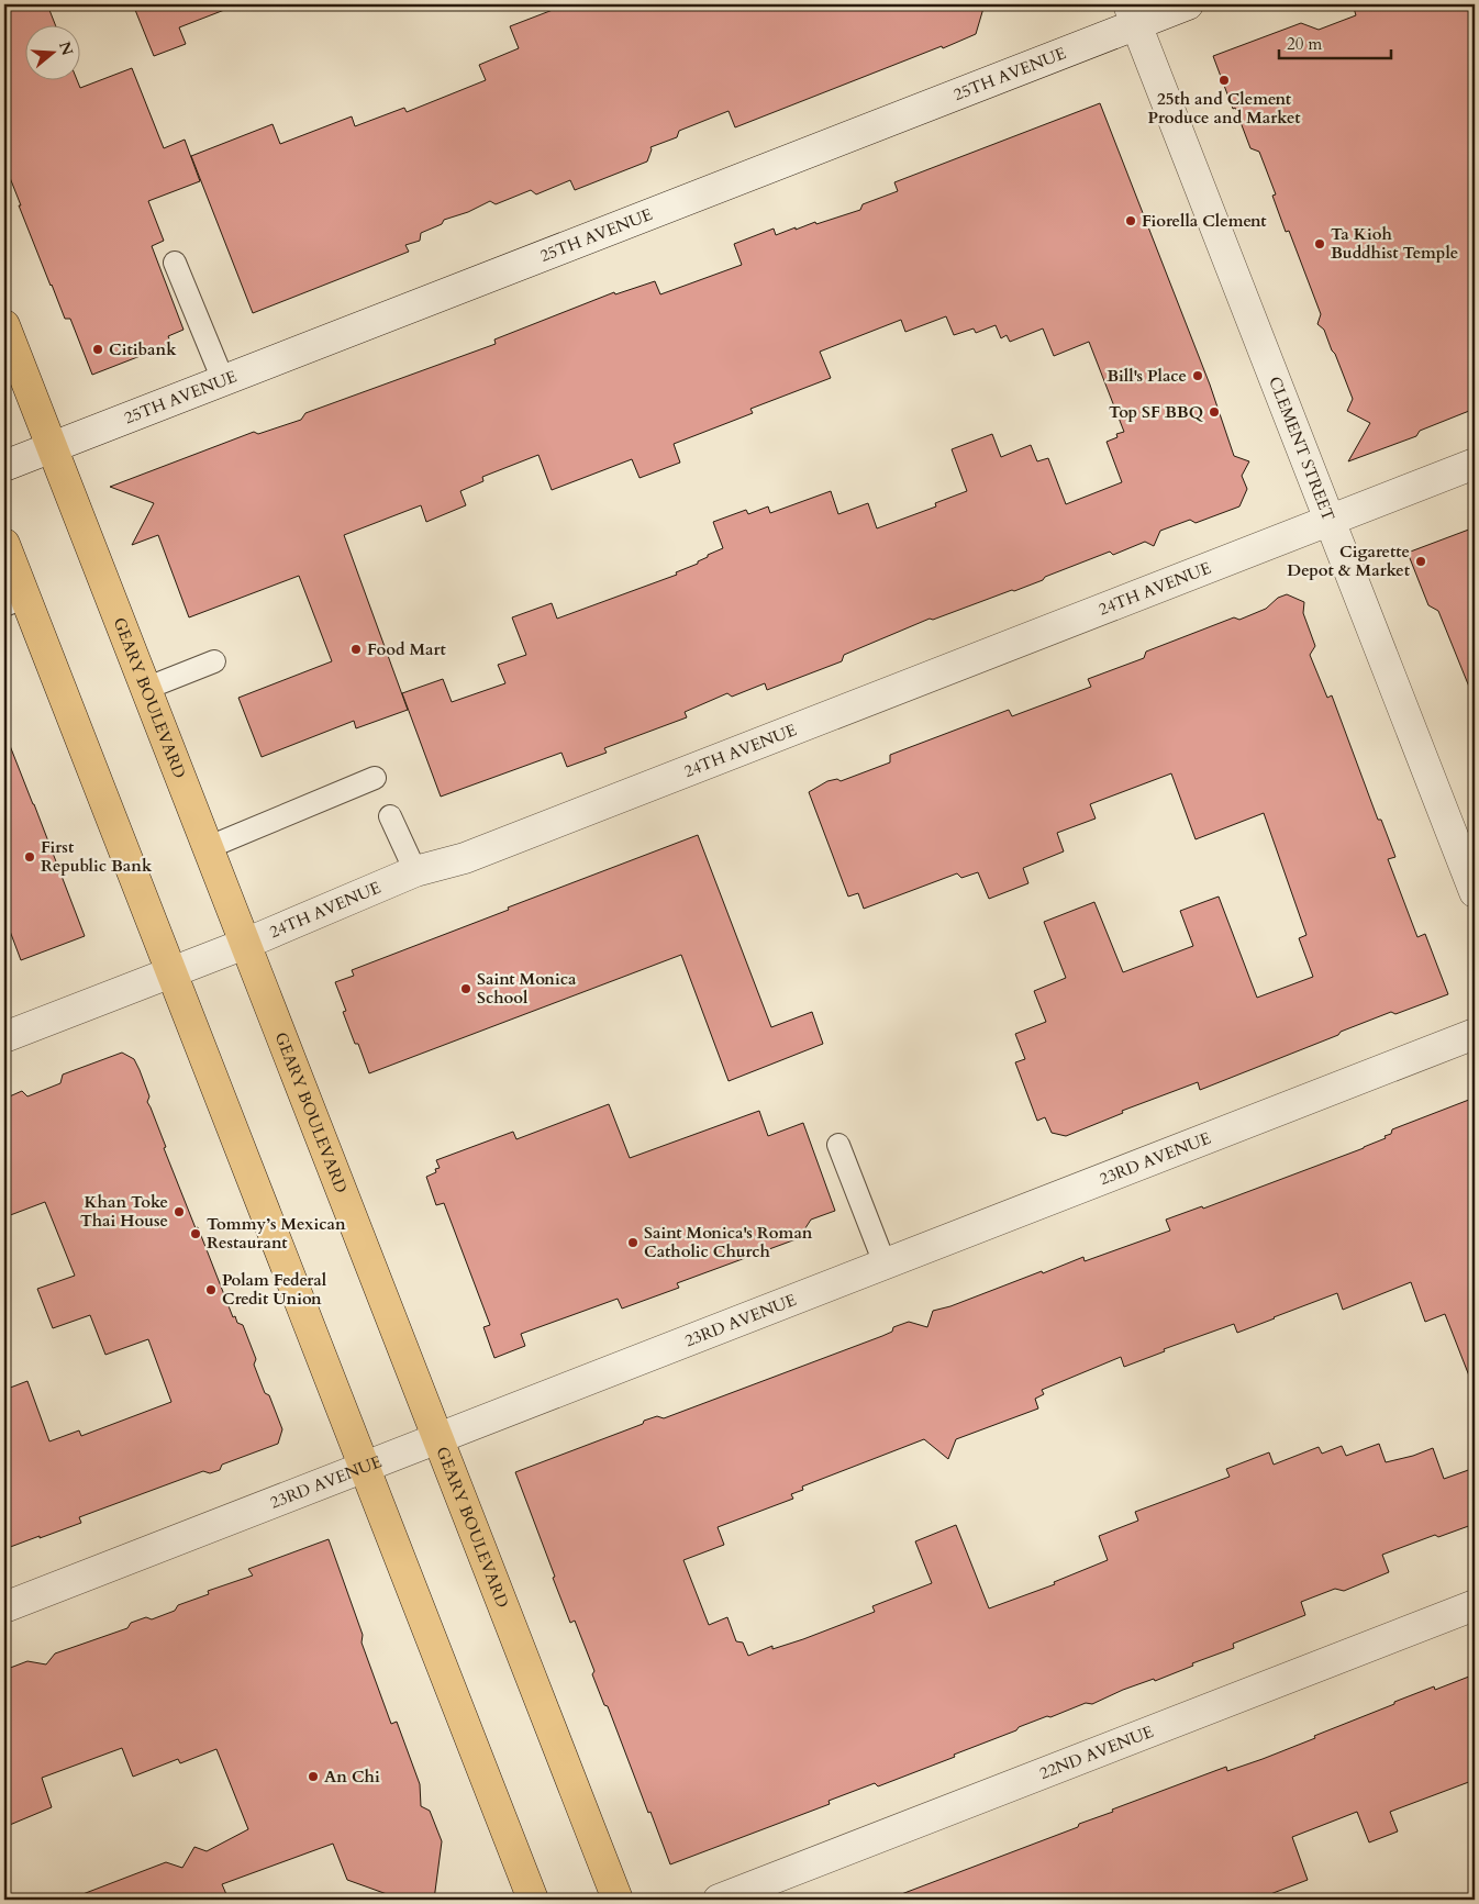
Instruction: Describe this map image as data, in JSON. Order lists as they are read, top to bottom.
{
  "streets": {
    "main road": ["GEARY BOULEVARD"],
    "street": [
      "25TH AVENUE",
      "CLEMENT STREET",
      "24TH AVENUE",
      "23RD AVENUE",
      "22ND AVENUE"
    ]
  },
  "crossings": [
    ["25TH AVENUE", "CLEMENT STREET"],
    ["25TH AVENUE", "GEARY BOULEVARD"],
    ["CLEMENT STREET", "24TH AVENUE"],
    ["24TH AVENUE", "GEARY BOULEVARD"],
    ["GEARY BOULEVARD", "23RD AVENUE"]
  ],
  "places": [
    "25th and Clement Produce and Market",
    "Fiorella Clement",
    "Ta Kioh Buddhist Temple",
    "Citibank",
    "Bill's Place",
    "Top SF BBQ",
    "Cigarette Depot & Market",
    "Food Mart",
    "First Republic Bank",
    "Saint Monica School",
    "Khan Toke Thai House",
    "Tommy’s Mexican Restaurant",
    "Saint Monica's Roman Catholic Church",
    "Polam Federal Credit Union",
    "An Chi"
  ],
  "scale_bar": "20 m",
  "north": "right"
}
